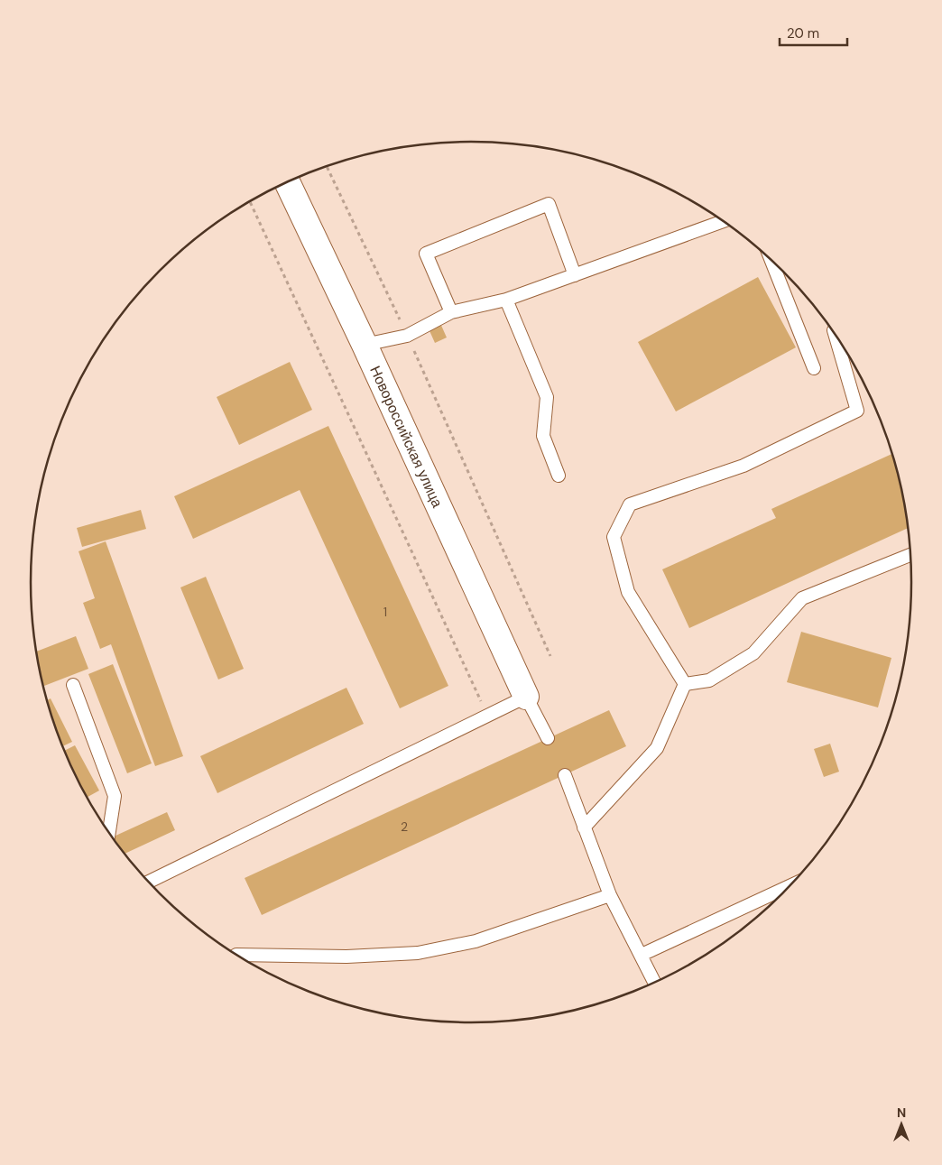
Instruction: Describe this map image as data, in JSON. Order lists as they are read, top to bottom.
{
  "streets": {
    "street": ["Новороссийская улица"]
  },
  "house_numbers": ["1", "2"],
  "scale_bar": "20 m",
  "north": "top"
}
